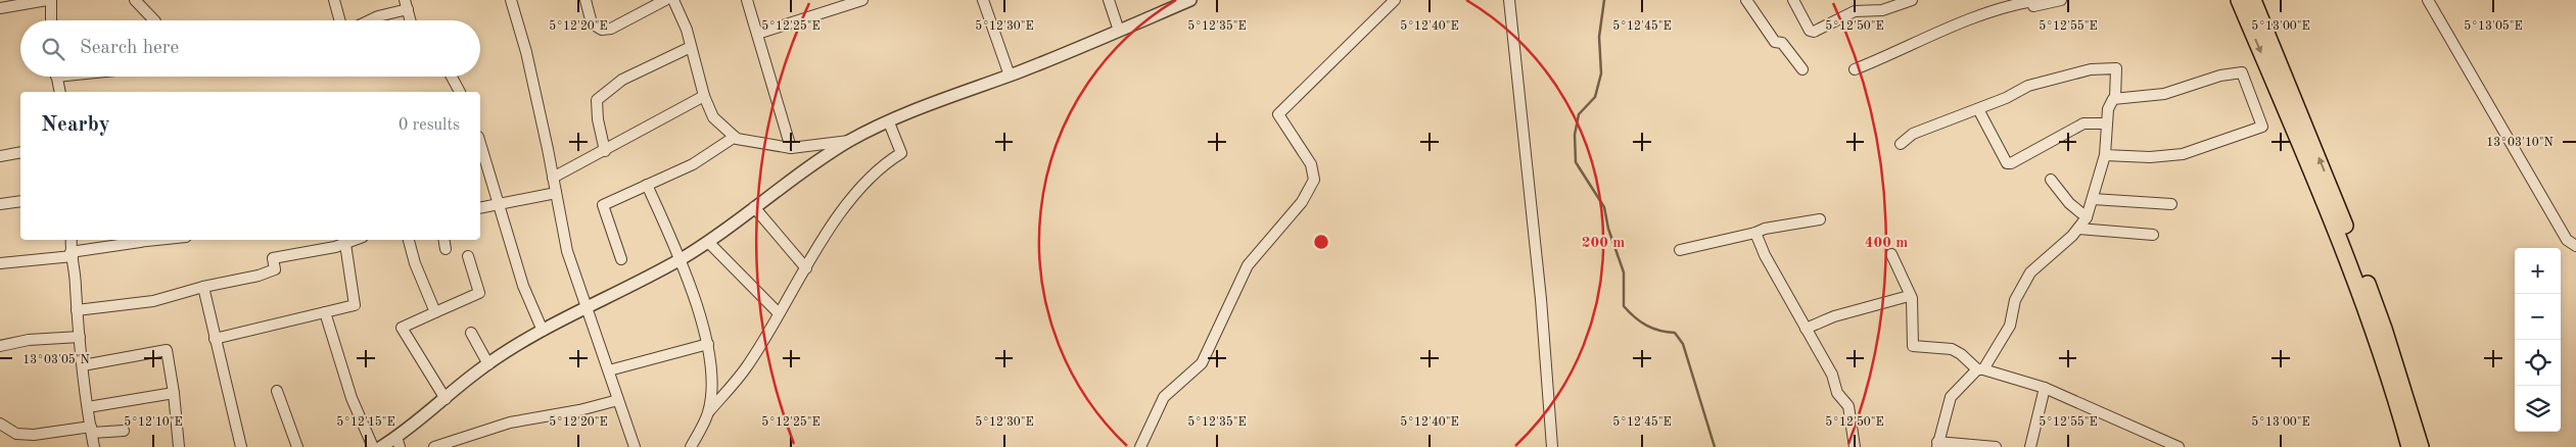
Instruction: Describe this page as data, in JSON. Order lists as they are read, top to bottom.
{
  "page": {
    "search": "Search here",
    "heading": ["Nearby", "0 results"],
    "map_buttons": ["+", "−"]
  },
  "coordinates": [
    "5°12'20\"E",
    "5°12'25\"E",
    "5°12'30\"E",
    "5°12'35\"E",
    "5°12'40\"E",
    "5°12'45\"E",
    "5°12'50\"E",
    "5°12'55\"E",
    "5°13'00\"E",
    "5°13'05\"E",
    "13°03'10\"N",
    "13°03'05\"N",
    "5°12'10\"E",
    "5°12'15\"E"
  ],
  "rings": ["200 m", "400 m"]
}
